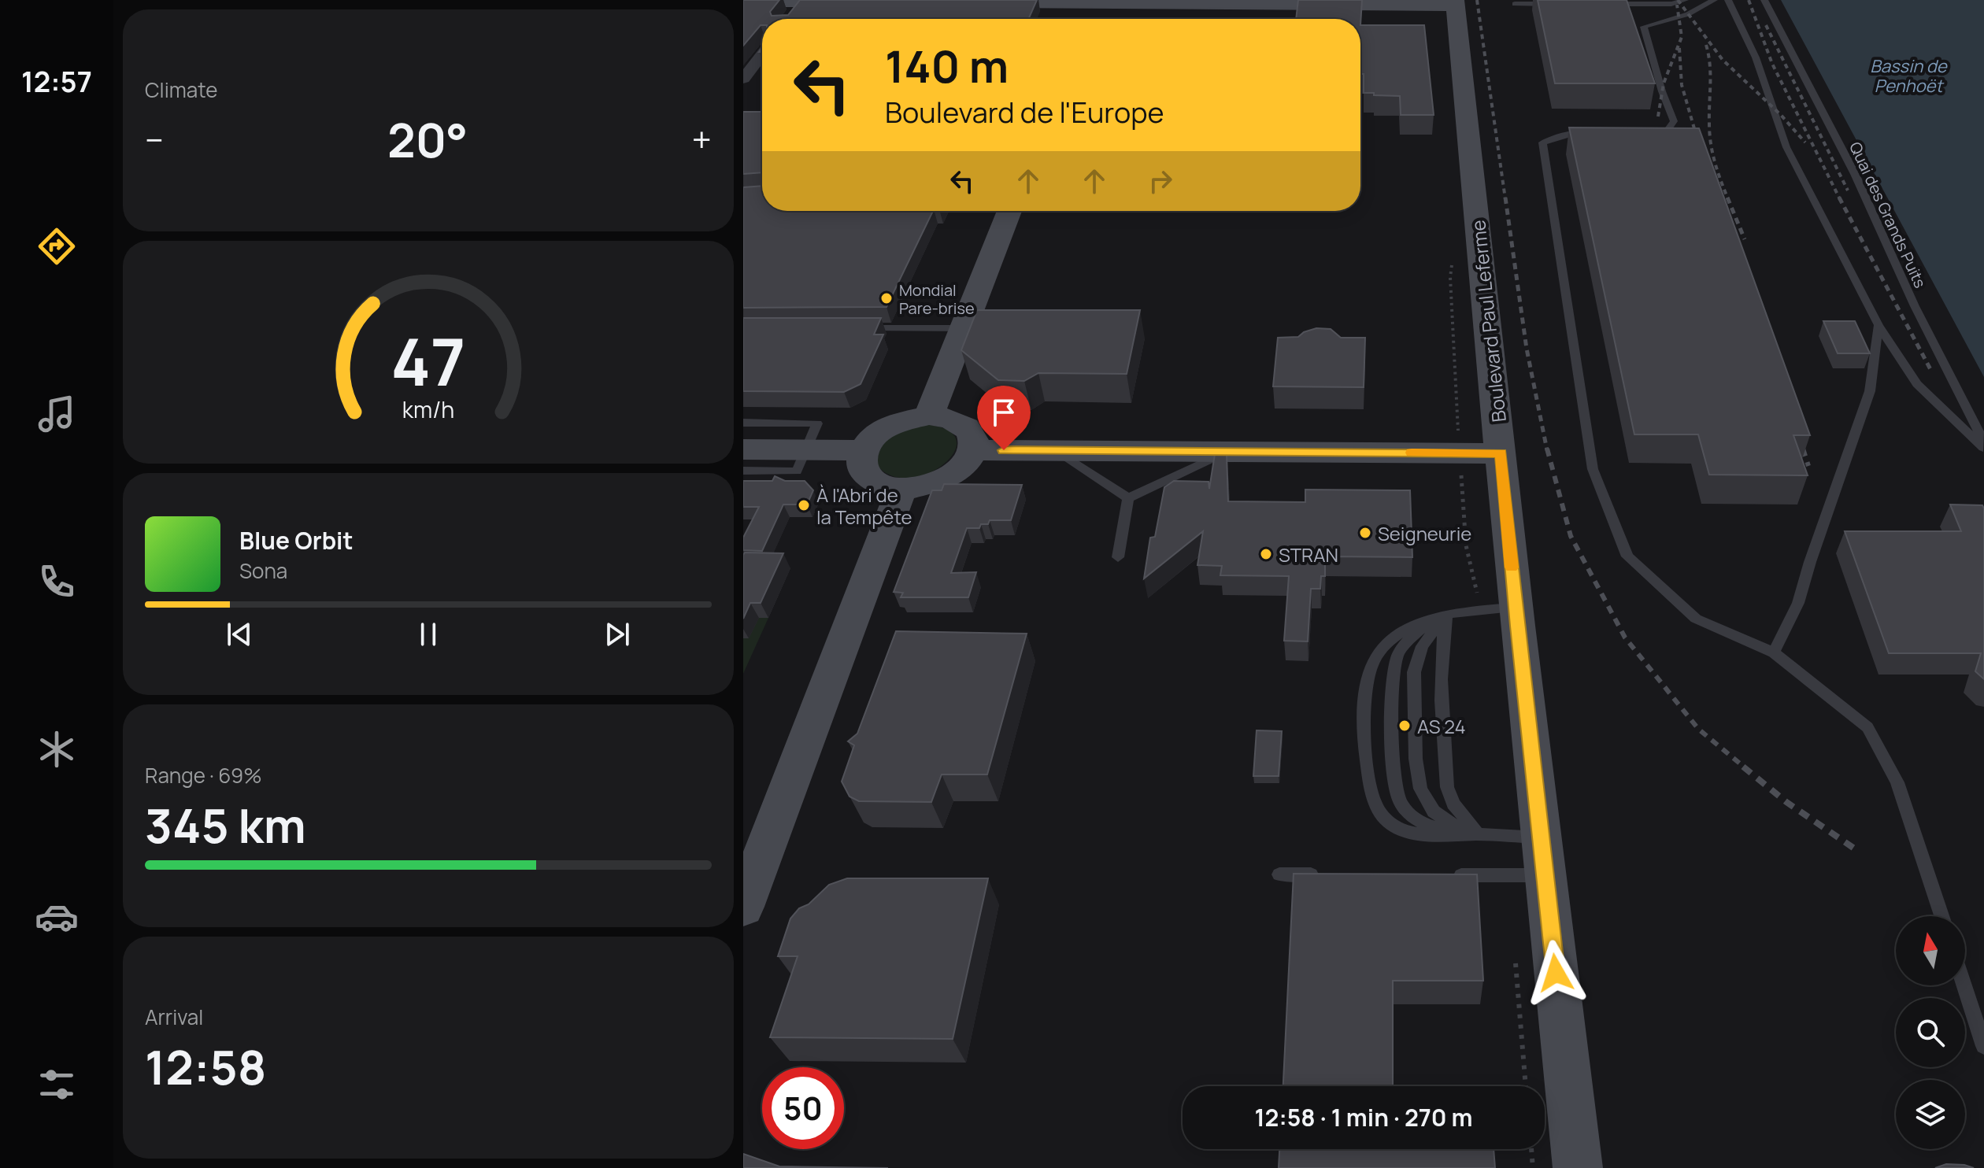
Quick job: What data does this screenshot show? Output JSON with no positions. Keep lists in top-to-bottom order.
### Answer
{
  "streets": {
    "main road": ["Boulevard Paul Leferme"],
    "lane": ["Quai des Grands Puits"]
  },
  "water": ["Bassin de Penhoët"],
  "places": [
    "Mondial Pare-brise",
    "À l'Abri de la Tempête",
    "Seigneurie",
    "STRAN",
    "AS 24"
  ],
  "north": "top",
  "page": {
    "tabs": "12:57",
    "tile": [
      "Climate",
      ["Range · 69%", "345 km"],
      ["Arrival", "12:58"]
    ],
    "turn": ["140 m", "Boulevard de l'Europe"],
    "heat": ["−", "20°", "+"],
    "song": ["Blue Orbit", "Sona"],
    "limit": "50",
    "trip": "12:58 · 1 min · 270 m",
    "gauge": ["47", "km/h"]
  }
}
